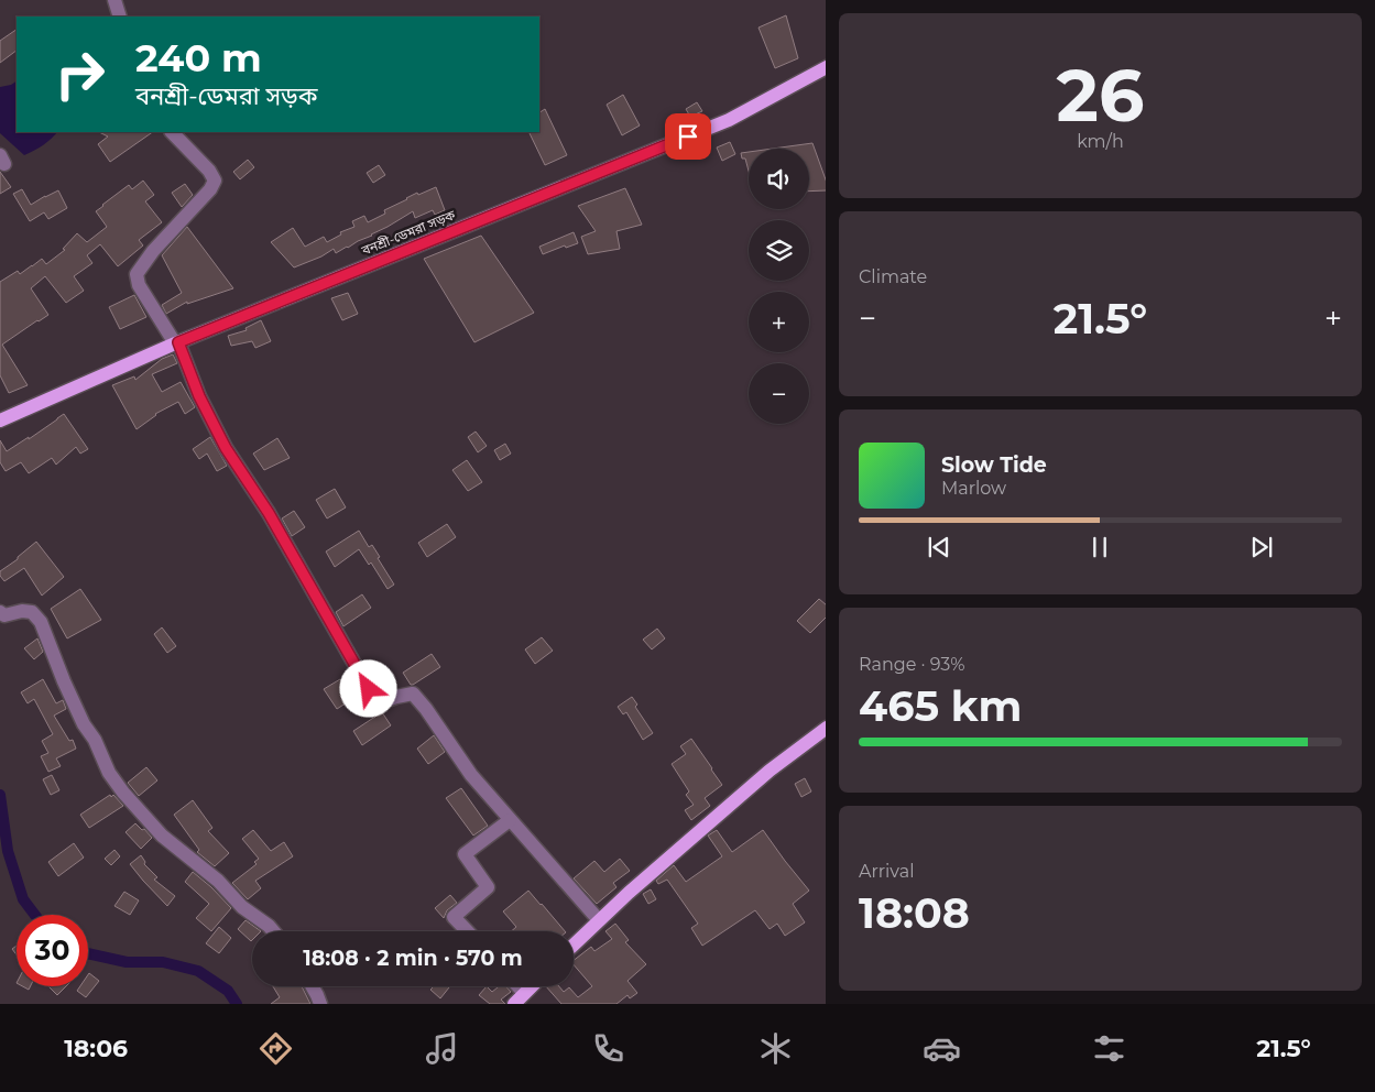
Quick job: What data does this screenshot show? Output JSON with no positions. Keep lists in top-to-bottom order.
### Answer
{
  "streets": {
    "main road": ["বনশ্রী-ডেমরা সড়ক"]
  },
  "page": {
    "tile": [
      ["26", "km/h"],
      "Climate",
      ["Range · 93%", "465 km"],
      ["Arrival", "18:08"]
    ],
    "turn": ["240 m", "বনশ্রী-ডেমরা সড়ক"],
    "map_buttons": ["+", "−"],
    "heat": ["−", "21.5°", "+"],
    "song": ["Slow Tide", "Marlow"],
    "limit": "30",
    "trip": "18:08 · 2 min · 570 m",
    "tabs": ["18:06", "21.5°"]
  }
}
